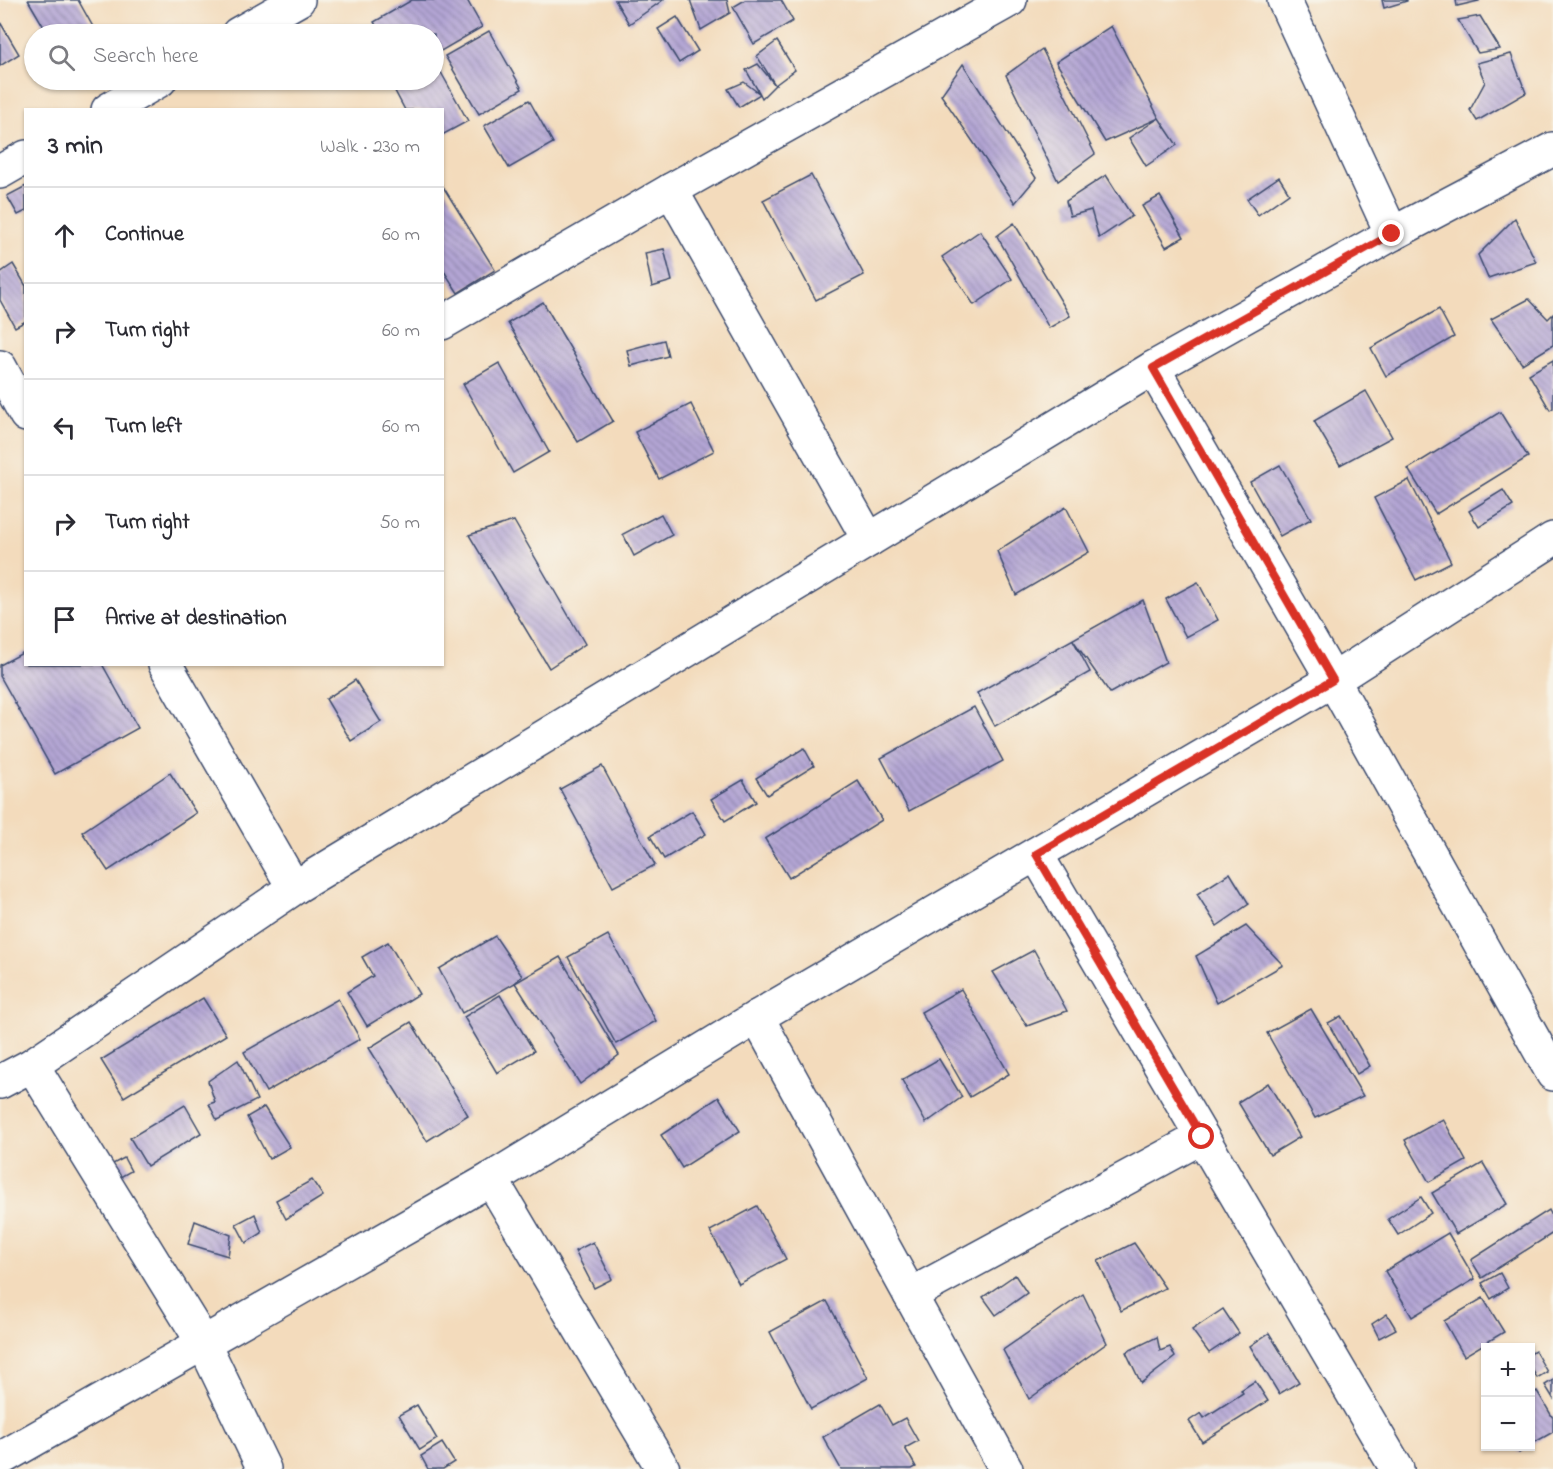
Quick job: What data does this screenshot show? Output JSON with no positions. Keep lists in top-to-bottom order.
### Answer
{
  "page": {
    "search": "Search here",
    "heading": ["3 min", "Walk · 230 m"],
    "list": [
      ["Continue", "60 m"],
      ["Turn right", "60 m"],
      ["Turn left", "60 m"],
      ["Turn right", "50 m"],
      "Arrive at destination"
    ],
    "map_buttons": ["+", "−"]
  }
}
